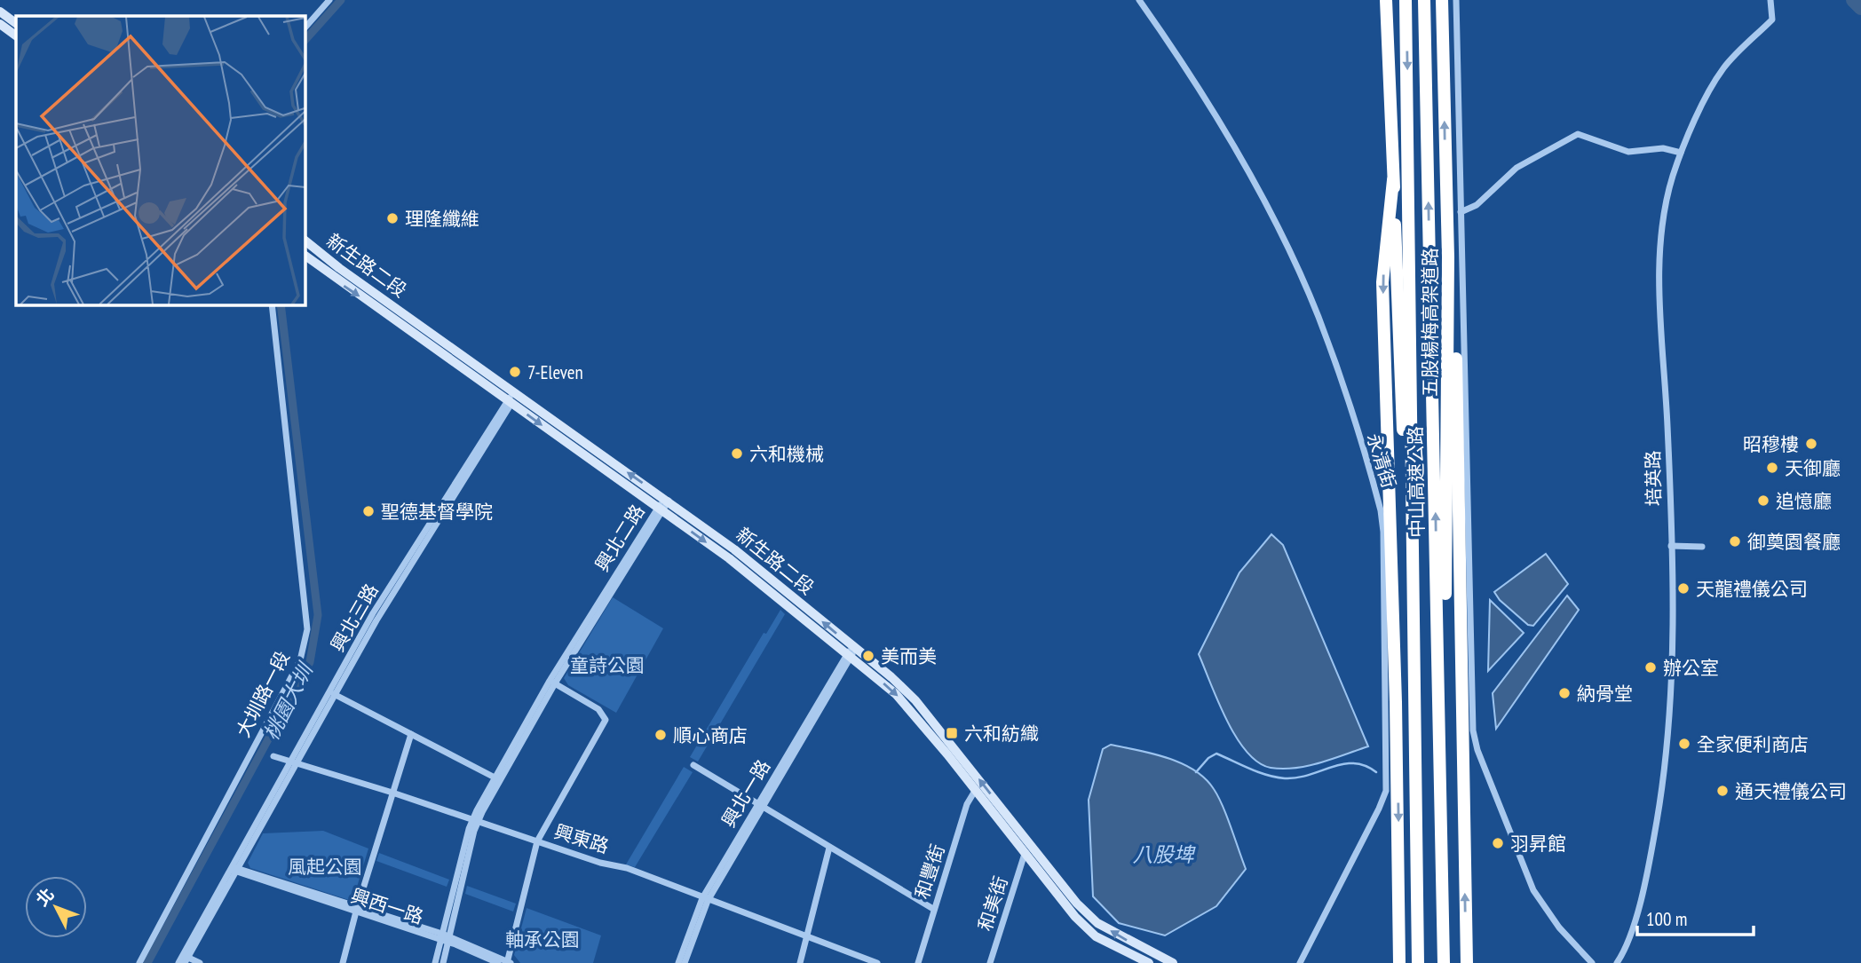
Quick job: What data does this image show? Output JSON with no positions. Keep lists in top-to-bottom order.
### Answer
{
  "streets": {
    "highway": ["五股楊梅高架道路", "中山高速公路"],
    "main road": ["新生路二段"],
    "street": [
      "永清街",
      "培英路",
      "興北二路",
      "興北三路",
      "大圳路一段",
      "興北一路",
      "興東路",
      "和豐街",
      "和美街",
      "興西一路"
    ]
  },
  "crossings": [
    ["新生路二段", "興北二路"],
    ["新生路二段", "興北三路"],
    ["新生路二段", "興北一路"],
    ["新生路二段", "和豐街"],
    ["新生路二段", "和美街"],
    ["五股楊梅高架道路", "中山高速公路"],
    ["興北二路", "興東路"],
    ["興北二路", "興西一路"],
    ["興北三路", "興東路"],
    ["興北三路", "興西一路"],
    ["興北一路", "興東路"]
  ],
  "water": ["桃園大圳", "八股埤"],
  "parks": ["童詩公園", "風起公園", "軸承公園"],
  "places": {
    "other": [
      "理隆纖維",
      "7-Eleven",
      "昭穆樓",
      "六和機械",
      "天御廳",
      "追憶廳",
      "聖德基督學院",
      "御奠園餐廳",
      "天龍禮儀公司",
      "美而美",
      "辦公室",
      "納骨堂",
      "順心商店",
      "全家便利商店",
      "通天禮儀公司",
      "羽昇館"
    ],
    "transit": ["六和紡織"]
  },
  "scale_bar": "100 m",
  "north": "top left"
}
